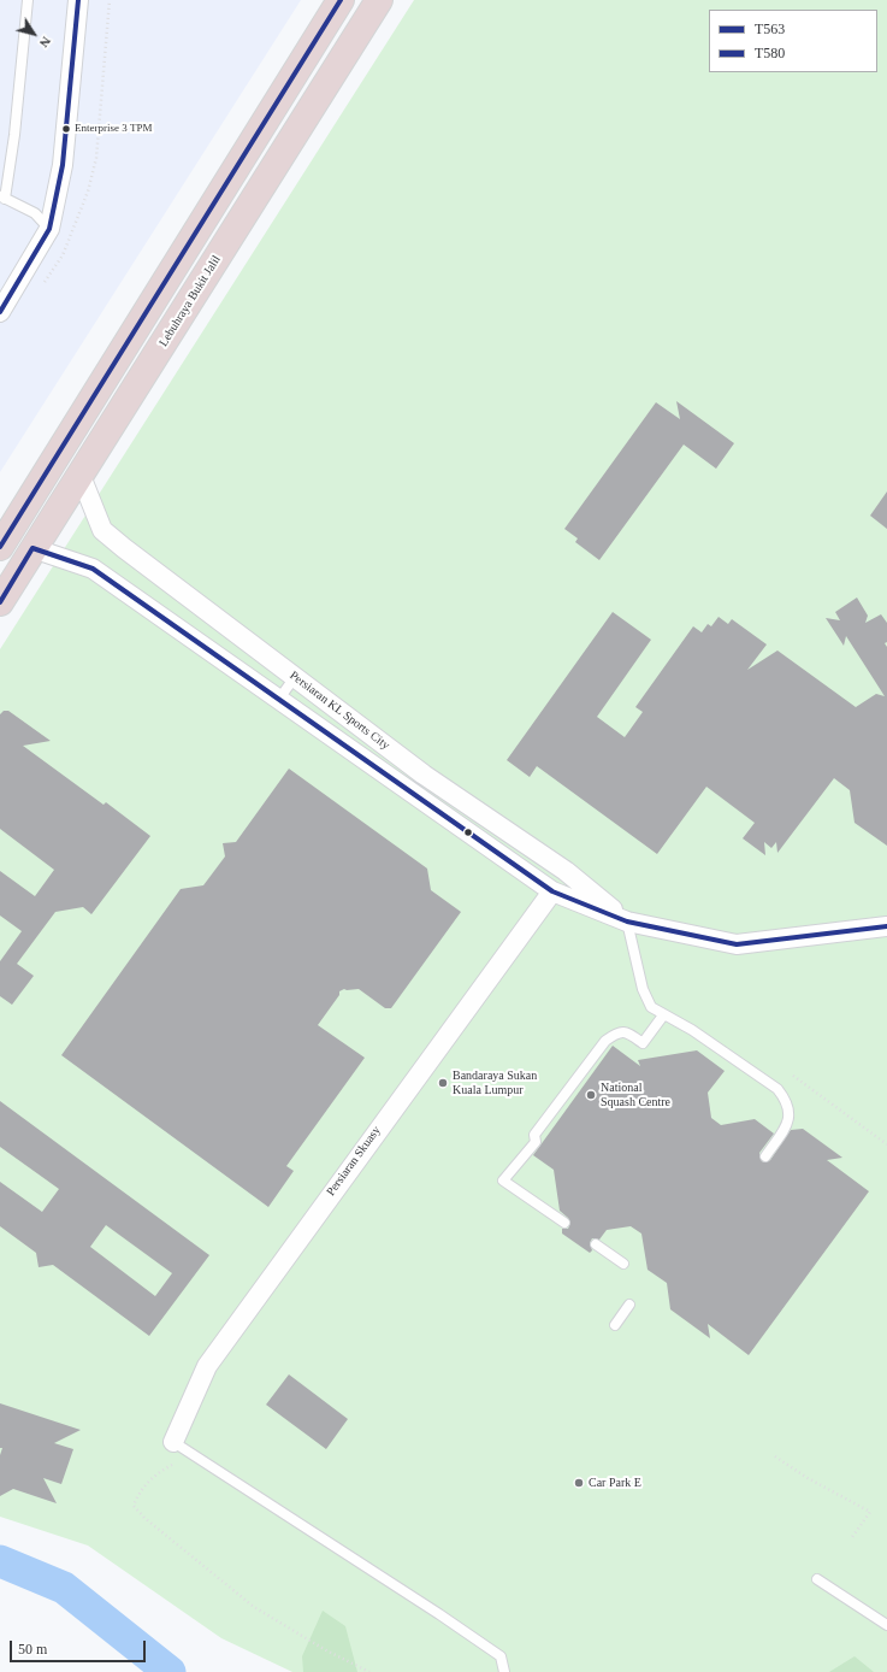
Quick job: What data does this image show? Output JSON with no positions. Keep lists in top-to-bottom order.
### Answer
{
  "streets": {
    "highway": ["Lebuhraya Bukit Jalil"],
    "street": ["Persiaran KL Sports City", "Persiaran Skuasy"]
  },
  "crossings": [
    ["Lebuhraya Bukit Jalil", "Persiaran KL Sports City"],
    ["Persiaran KL Sports City", "Persiaran Skuasy"]
  ],
  "places": [
    "Enterprise 3 TPM",
    "Bandaraya Sukan Kuala Lumpur",
    "National Squash Centre",
    "Car Park E"
  ],
  "lines": ["transit line T563", "transit line T580"],
  "legend": ["T563", "T580"],
  "scale_bar": "50 m",
  "north": "bottom right"
}
